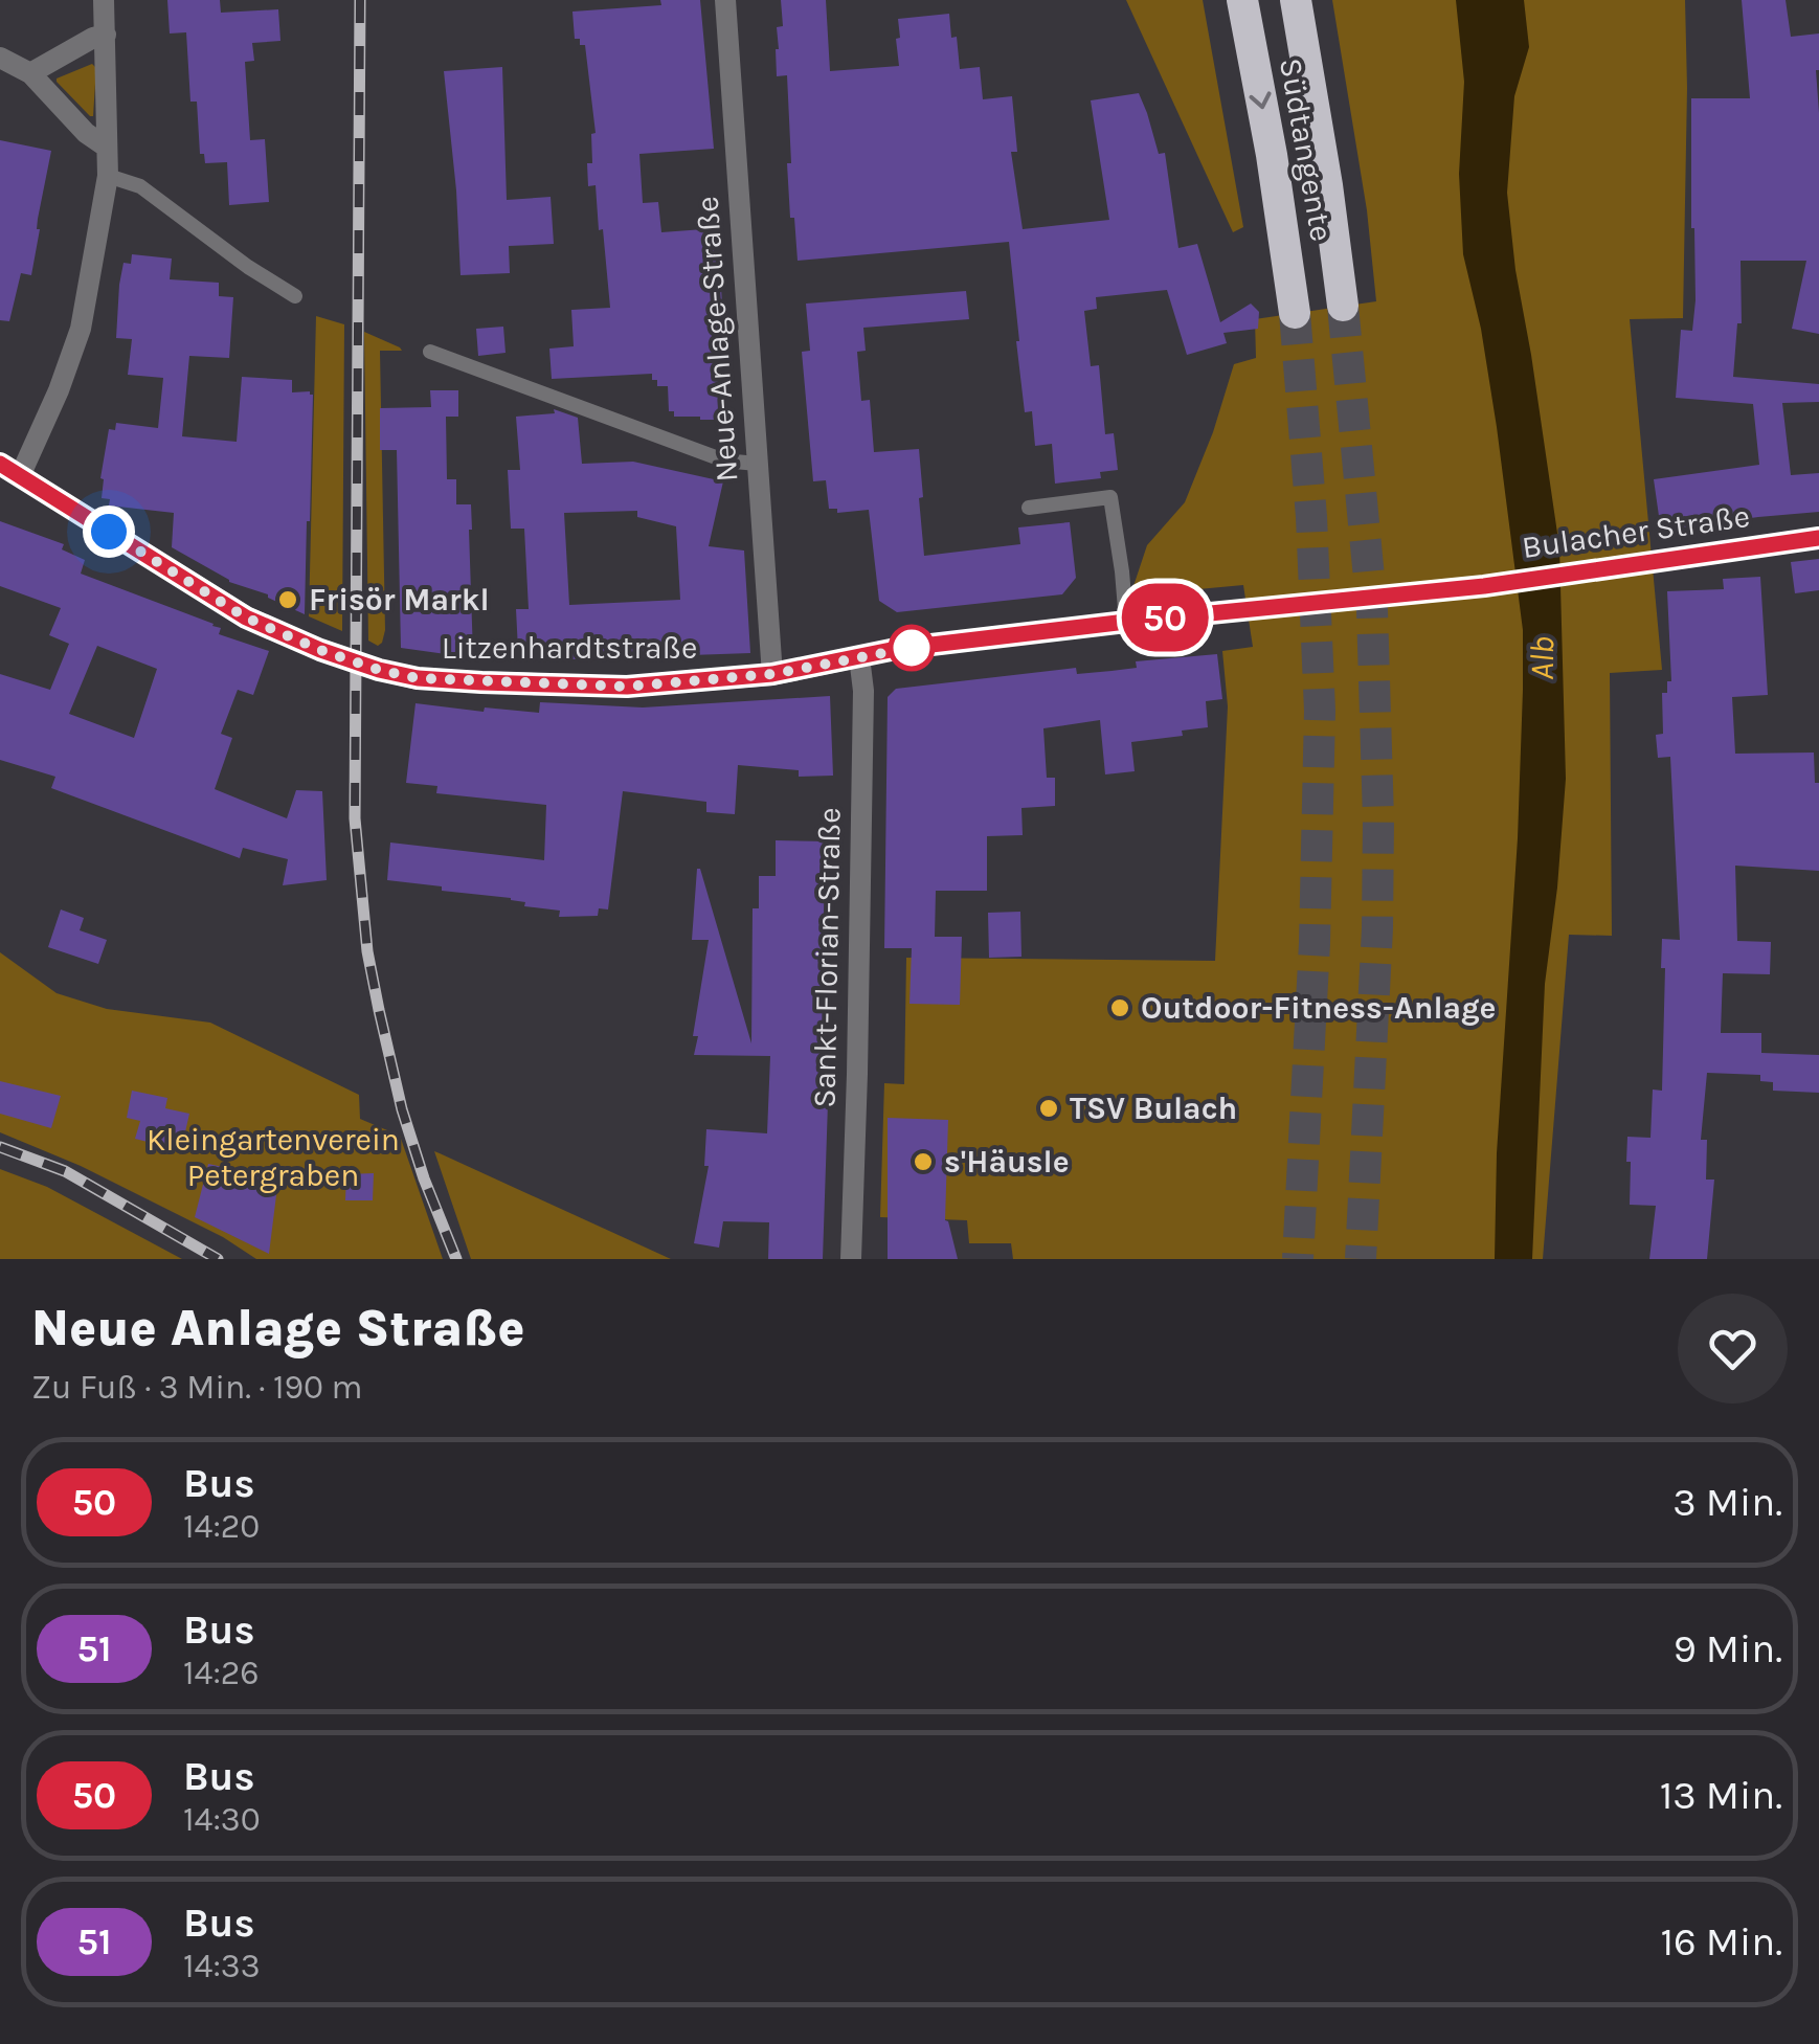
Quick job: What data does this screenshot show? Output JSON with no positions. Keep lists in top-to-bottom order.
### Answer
{
  "streets": {
    "highway": ["Südtangente"],
    "street": [
      "Neue-Anlage-Straße",
      "Bulacher Straße",
      "Litzenhardtstraße",
      "Sankt-Florian-Straße"
    ]
  },
  "crossings": [
    ["Neue-Anlage-Straße", "Litzenhardtstraße"],
    ["Litzenhardtstraße", "Sankt-Florian-Straße"]
  ],
  "water": ["Alb"],
  "parks": ["Kleingartenverein Petergraben"],
  "places": [
    "Frisör Markl",
    "Outdoor-Fitness-Anlage",
    "TSV Bulach",
    "s'Häusle"
  ],
  "lines": ["bus line 50"],
  "page": {
    "on_map": "50",
    "heading": ["Neue Anlage Straße", "Zu Fuß · 3 Min. · 190 m"],
    "list": [
      {
        "mark": "50",
        "name": "Bus",
        "note": "14:20",
        "value": "3 Min."
      },
      {
        "mark": "51",
        "name": "Bus",
        "note": "14:26",
        "value": "9 Min."
      },
      {
        "mark": "50",
        "name": "Bus",
        "note": "14:30",
        "value": "13 Min."
      },
      {
        "mark": "51",
        "name": "Bus",
        "note": "14:33",
        "value": "16 Min."
      }
    ]
  }
}
